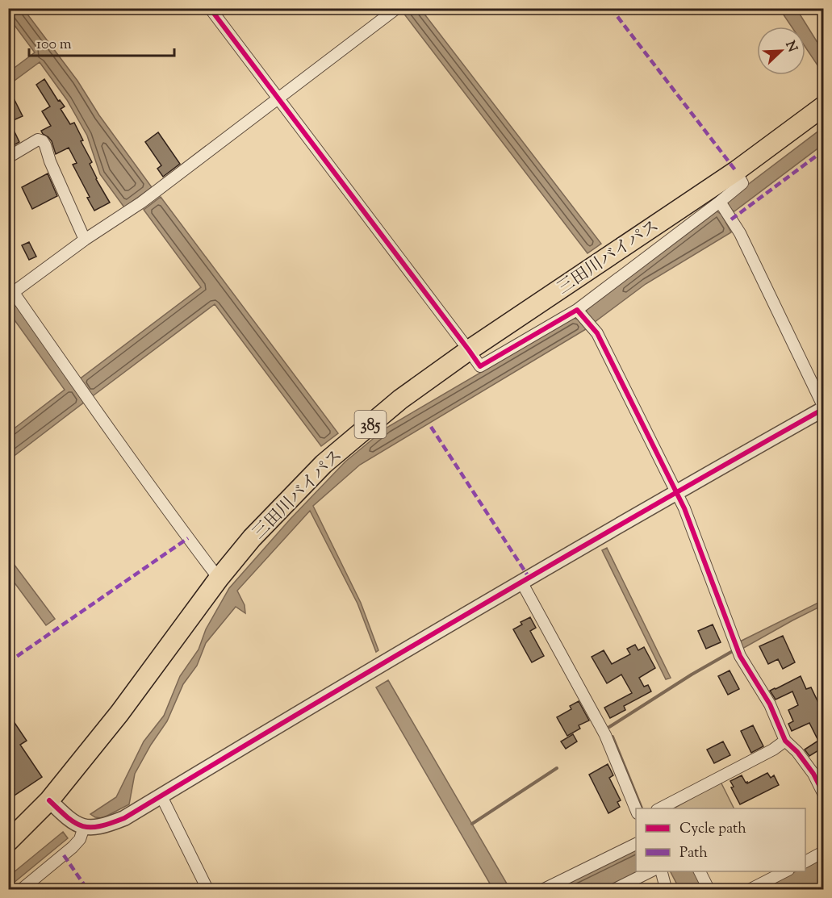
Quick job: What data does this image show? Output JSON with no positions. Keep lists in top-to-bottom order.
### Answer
{
  "streets": {
    "highway": ["三田川バイパス", "385"]
  },
  "legend": ["Cycle path", "Path"],
  "scale_bar": "100 m",
  "north": "top right"
}
